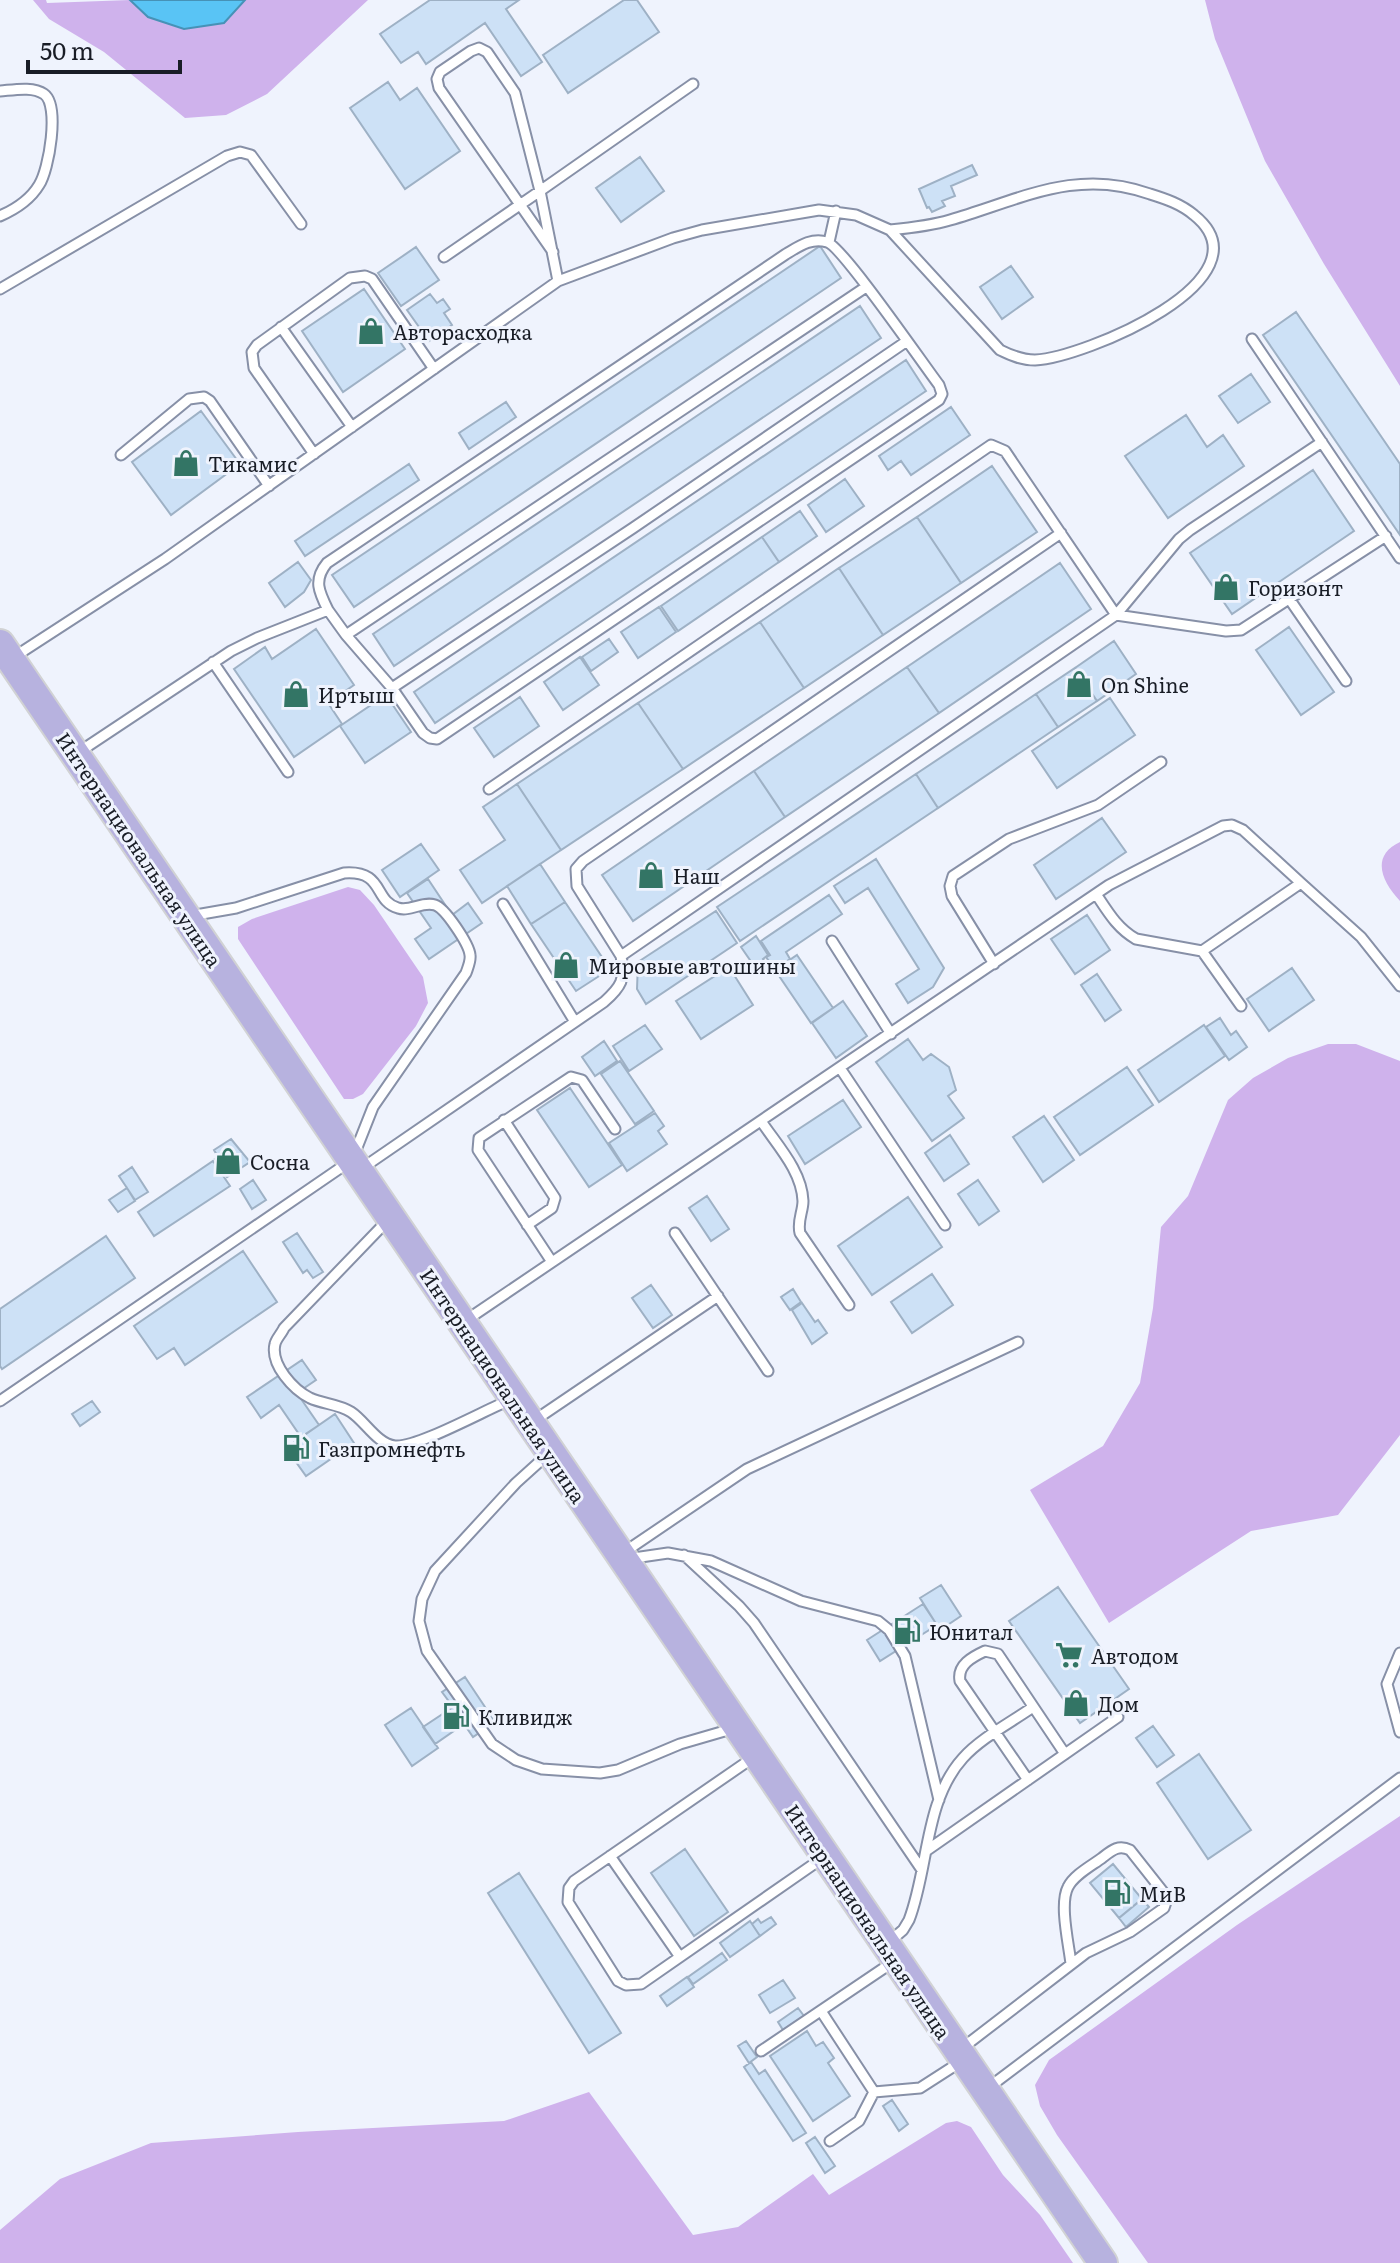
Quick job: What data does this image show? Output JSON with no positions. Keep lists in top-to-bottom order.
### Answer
{
  "streets": {
    "main road": ["Интернациональная улица"]
  },
  "places": {
    "shop": [
      "Авторасходка",
      "Тикамис",
      "Горизонт",
      "On Shine",
      "Иртыш",
      "Наш",
      "Мировые автошины",
      "Сосна",
      "Дом"
    ],
    "fuel station": [
      "Газпромнефть",
      "Юнитал",
      "Кливидж",
      "МиВ"
    ],
    "supermarket": ["Автодом"]
  },
  "scale_bar": "50 m"
}
